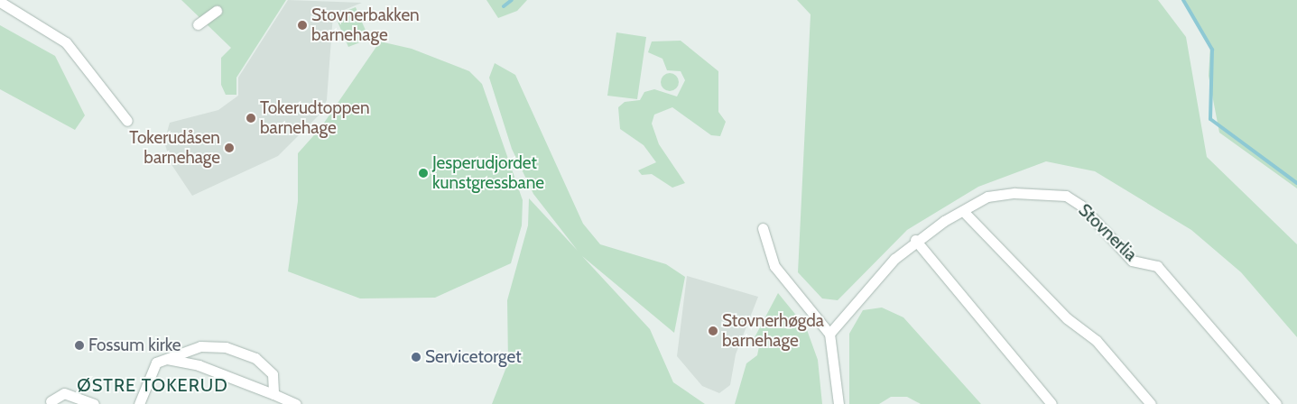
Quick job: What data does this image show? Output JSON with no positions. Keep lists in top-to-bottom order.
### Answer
{
  "streets": {
    "street": ["Stovnerlia"]
  },
  "districts": ["ØSTRE TOKERUD"],
  "places": [
    "Stovnerbakken barnehage",
    "Tokerudtoppen barnehage",
    "Tokerudåsen barnehage",
    "Jesperudjordet kunstgressbane",
    "Stovnerhøgda barnehage",
    "Fossum kirke",
    "Servicetorget"
  ]
}
